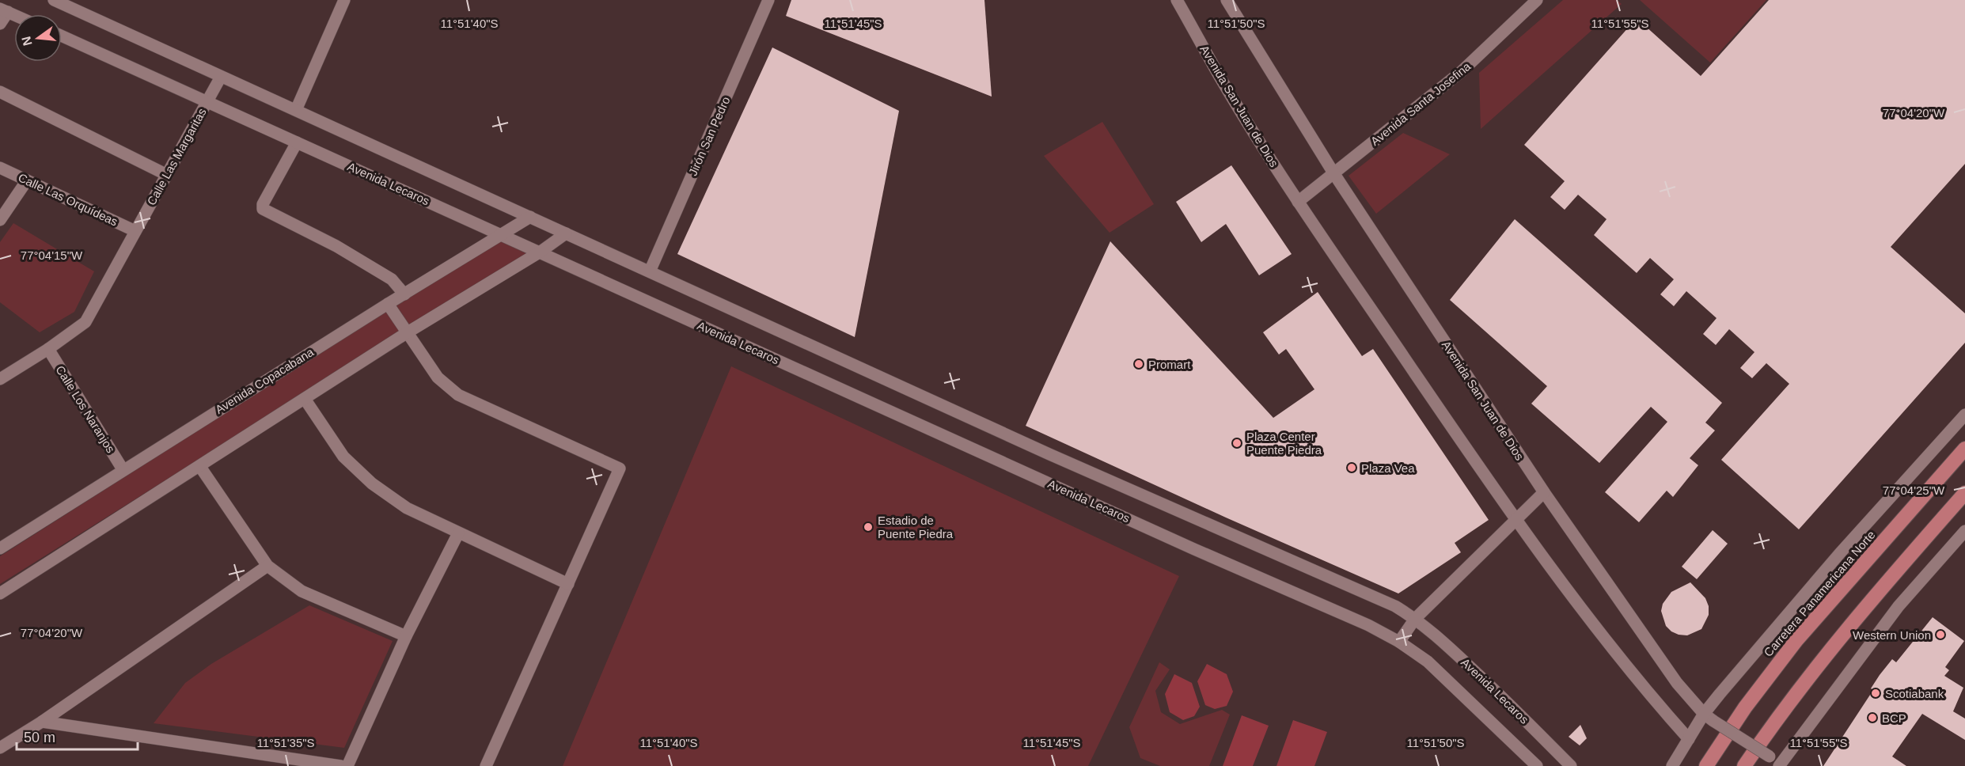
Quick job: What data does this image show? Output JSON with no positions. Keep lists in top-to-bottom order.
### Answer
{
  "streets": {
    "highway": ["Carretera Panamericana Norte"],
    "main road": [
      "Avenida Santa Josefina",
      "Avenida San Juan de Dios",
      "Jirón San Pedro",
      "Calle Las Margaritas",
      "Avenida Lecaros",
      "Calle Las Orquídeas",
      "Avenida Copacabana",
      "Calle Los Naranjos"
    ]
  },
  "crossings": [
    ["Avenida Santa Josefina", "Avenida San Juan de Dios"],
    ["Jirón San Pedro", "Avenida Lecaros"],
    ["Calle Las Margaritas", "Avenida Lecaros"],
    ["Calle Las Margaritas", "Calle Las Orquídeas"],
    ["Calle Las Margaritas", "Calle Los Naranjos"],
    ["Avenida Lecaros", "Avenida Copacabana"],
    ["Avenida Copacabana", "Calle Los Naranjos"]
  ],
  "places": [
    "Promart",
    "Plaza Center Puente Piedra",
    "Plaza Vea",
    "Estadio de Puente Piedra",
    "Western Union",
    "Scotiabank",
    "BCP"
  ],
  "scale_bar": "50 m",
  "north": "left",
  "coordinates": [
    "11°51'40\"S",
    "11°51'45\"S",
    "11°51'50\"S",
    "11°51'55\"S",
    "77°04'20\"W",
    "77°04'15\"W",
    "77°04'25\"W",
    "11°51'35\"S"
  ]
}
